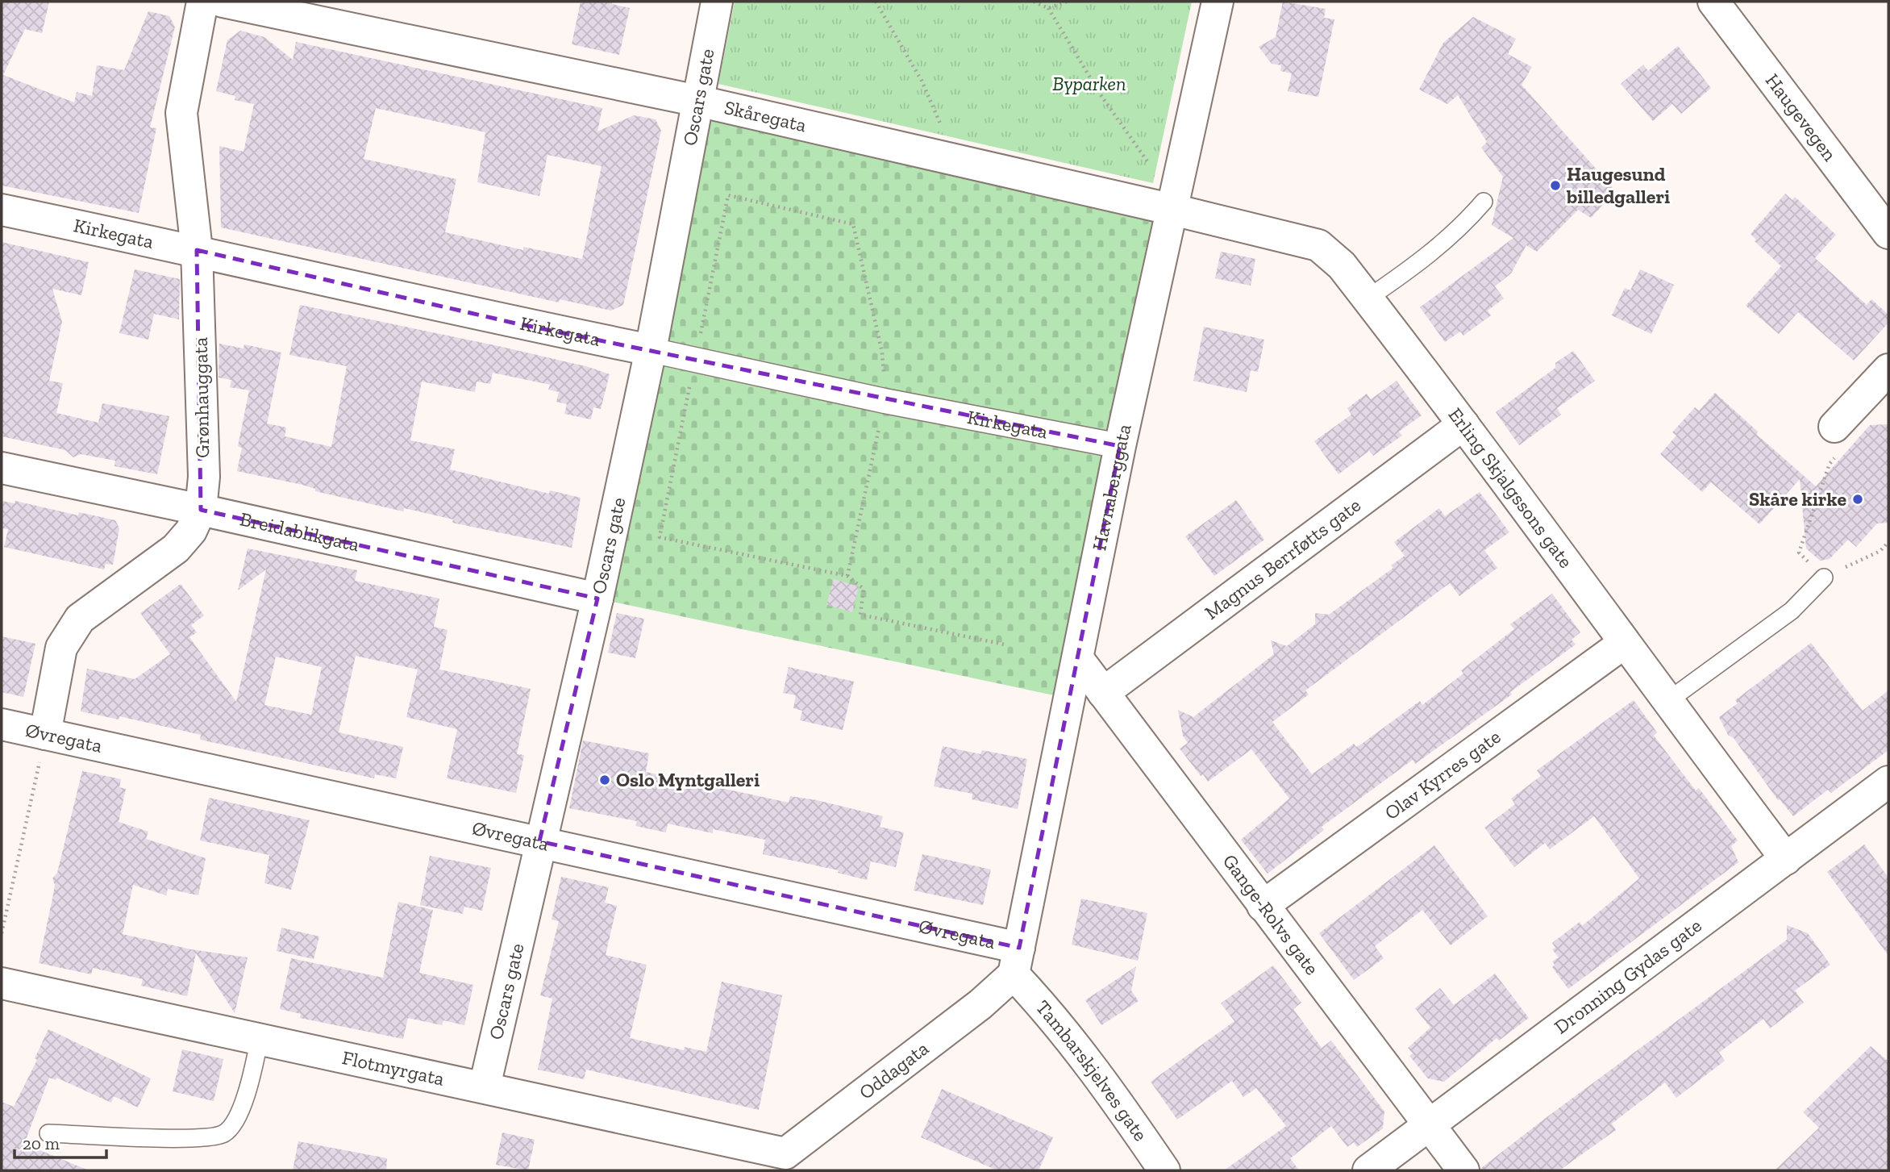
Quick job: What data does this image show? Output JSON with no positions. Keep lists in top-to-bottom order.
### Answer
{
  "streets": {
    "street": [
      "Oscars gate",
      "Skåregata",
      "Haugevegen",
      "Kirkegata",
      "Grønhauggata",
      "Havnaberggata",
      "Erling Skjalgssons gate",
      "Breidablikgata",
      "Magnus Berrføtts gate",
      "Øvregata",
      "Olav Kyrres gate",
      "Gange-Rolvs gate",
      "Dronning Gydas gate",
      "Flotmyrgata",
      "Oddagata",
      "Tambarskjelves gate"
    ]
  },
  "crossings": [
    ["Oscars gate", "Skåregata"],
    ["Oscars gate", "Kirkegata"],
    ["Oscars gate", "Breidablikgata"],
    ["Oscars gate", "Øvregata"],
    ["Oscars gate", "Flotmyrgata"],
    ["Skåregata", "Havnaberggata"],
    ["Skåregata", "Erling Skjalgssons gate"],
    ["Kirkegata", "Grønhauggata"],
    ["Kirkegata", "Havnaberggata"],
    ["Grønhauggata", "Breidablikgata"],
    ["Grønhauggata", "Øvregata"],
    ["Havnaberggata", "Erling Skjalgssons gate"],
    ["Havnaberggata", "Øvregata"],
    ["Havnaberggata", "Gange-Rolvs gate"],
    ["Havnaberggata", "Oddagata"],
    ["Havnaberggata", "Tambarskjelves gate"],
    ["Erling Skjalgssons gate", "Magnus Berrføtts gate"],
    ["Erling Skjalgssons gate", "Olav Kyrres gate"],
    ["Erling Skjalgssons gate", "Dronning Gydas gate"],
    ["Magnus Berrføtts gate", "Gange-Rolvs gate"],
    ["Øvregata", "Oddagata"],
    ["Øvregata", "Tambarskjelves gate"],
    ["Olav Kyrres gate", "Gange-Rolvs gate"],
    ["Gange-Rolvs gate", "Dronning Gydas gate"],
    ["Flotmyrgata", "Oddagata"],
    ["Oddagata", "Tambarskjelves gate"]
  ],
  "parks": ["Byparken"],
  "places": ["Haugesund billedgalleri", "Skåre kirke", "Oslo Myntgalleri"],
  "scale_bar": "20 m"
}
